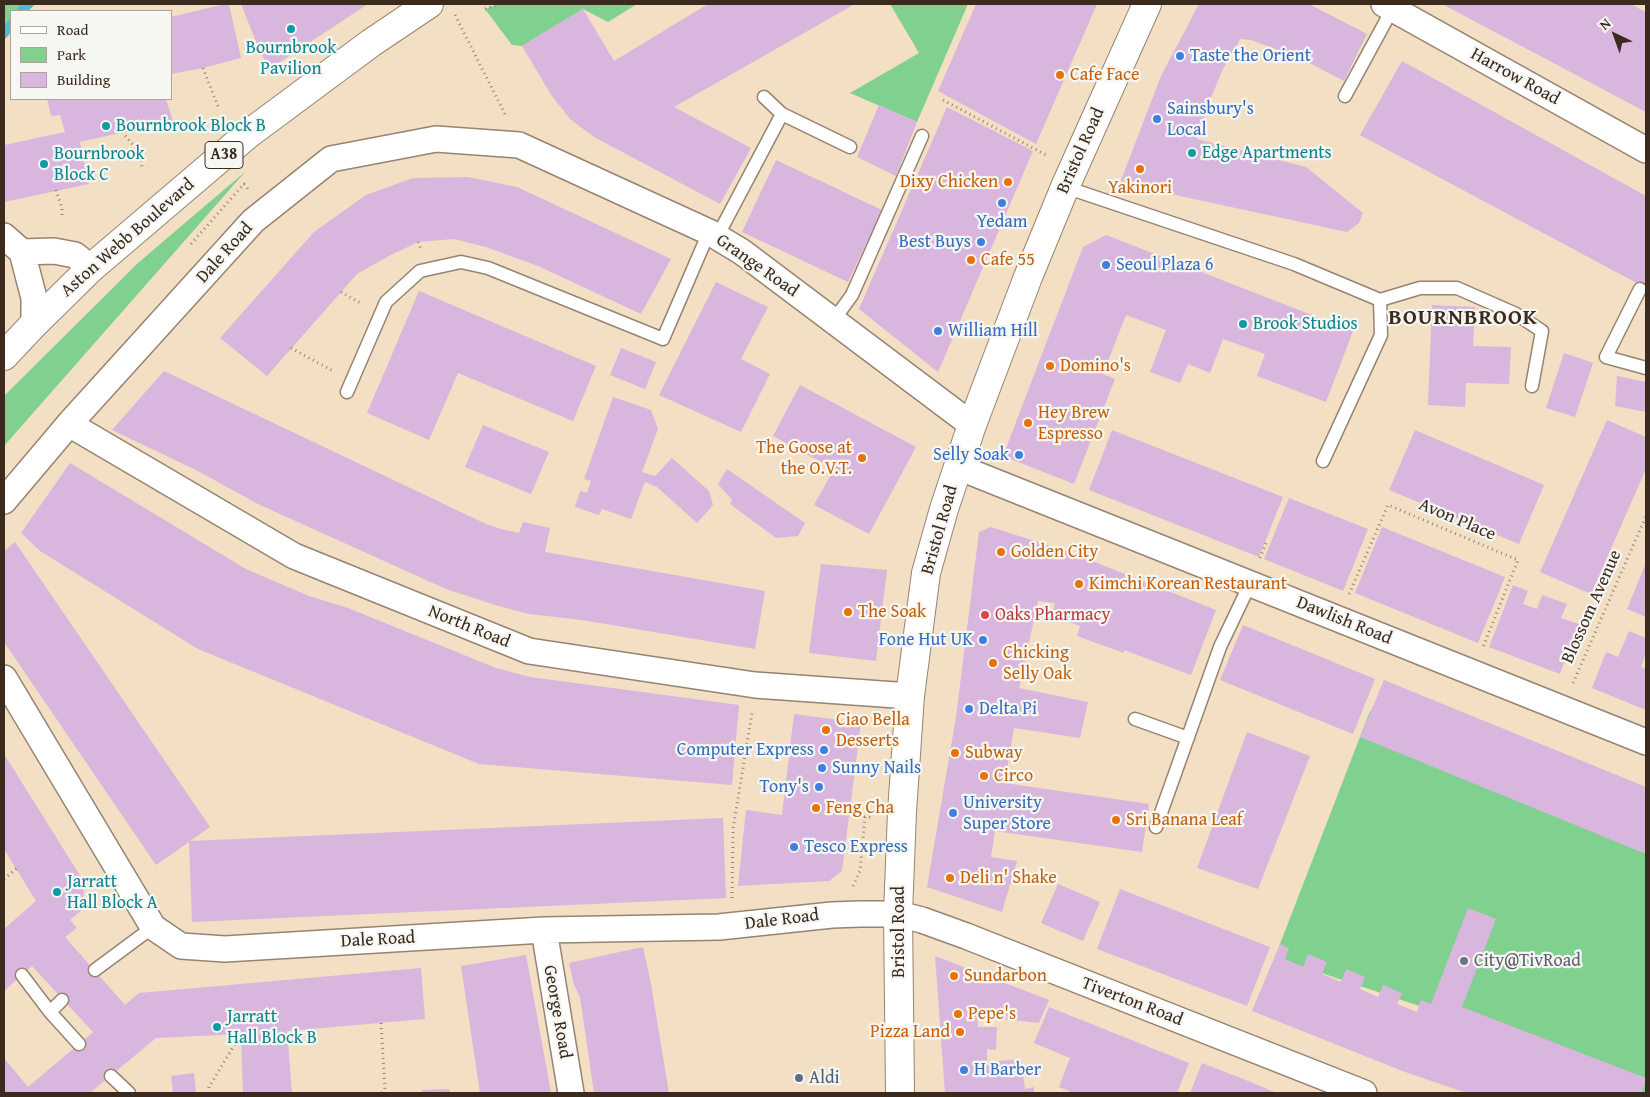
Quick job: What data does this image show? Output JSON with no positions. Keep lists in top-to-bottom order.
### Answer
{
  "streets": {
    "main road": ["Bristol Road", "A38", "Aston Webb Boulevard"],
    "street": [
      "Harrow Road",
      "Dale Road",
      "Grange Road",
      "Dawlish Road",
      "North Road",
      "Tiverton Road",
      "George Road"
    ],
    "path": ["Avon Place", "Blossom Avenue"]
  },
  "crossings": [
    ["Bristol Road", "Dale Road"],
    ["Bristol Road", "Grange Road"],
    ["Bristol Road", "Dawlish Road"],
    ["Bristol Road", "North Road"],
    ["Bristol Road", "Tiverton Road"],
    ["Dale Road", "Grange Road"],
    ["Dale Road", "North Road"],
    ["Dale Road", "Tiverton Road"],
    ["Dale Road", "George Road"],
    ["Avon Place", "Dawlish Road"],
    ["Blossom Avenue", "Dawlish Road"]
  ],
  "districts": ["BOURNBROOK"],
  "places": [
    "Bournbrook Pavilion",
    "Taste the Orient",
    "Cafe Face",
    "Sainsbury's Local",
    "Bournbrook Block B",
    "Edge Apartments",
    "Bournbrook Block C",
    "Yakinori",
    "Dixy Chicken",
    "Yedam",
    "Best Buys",
    "Cafe 55",
    "Seoul Plaza 6",
    "Brook Studios",
    "William Hill",
    "Domino's",
    "Hey Brew Espresso",
    "Selly Soak",
    "The Goose at the O.V.T.",
    "Golden City",
    "Kimchi Korean Restaurant",
    "The Soak",
    "Oaks Pharmacy",
    "Fone Hut UK",
    "Chicking Selly Oak",
    "Delta Pi",
    "Ciao Bella Desserts",
    "Computer Express",
    "Subway",
    "Sunny Nails",
    "Circo",
    "Tony's",
    "Feng Cha",
    "University Super Store",
    "Sri Banana Leaf",
    "Tesco Express",
    "Deli n' Shake",
    "Jarratt Hall Block A",
    "City@TivRoad",
    "Sundarbon",
    "Pepe's",
    "Jarratt Hall Block B",
    "Pizza Land",
    "H Barber",
    "Aldi"
  ],
  "legend": ["Road", "Park", "Building"],
  "north": "top left"
}
